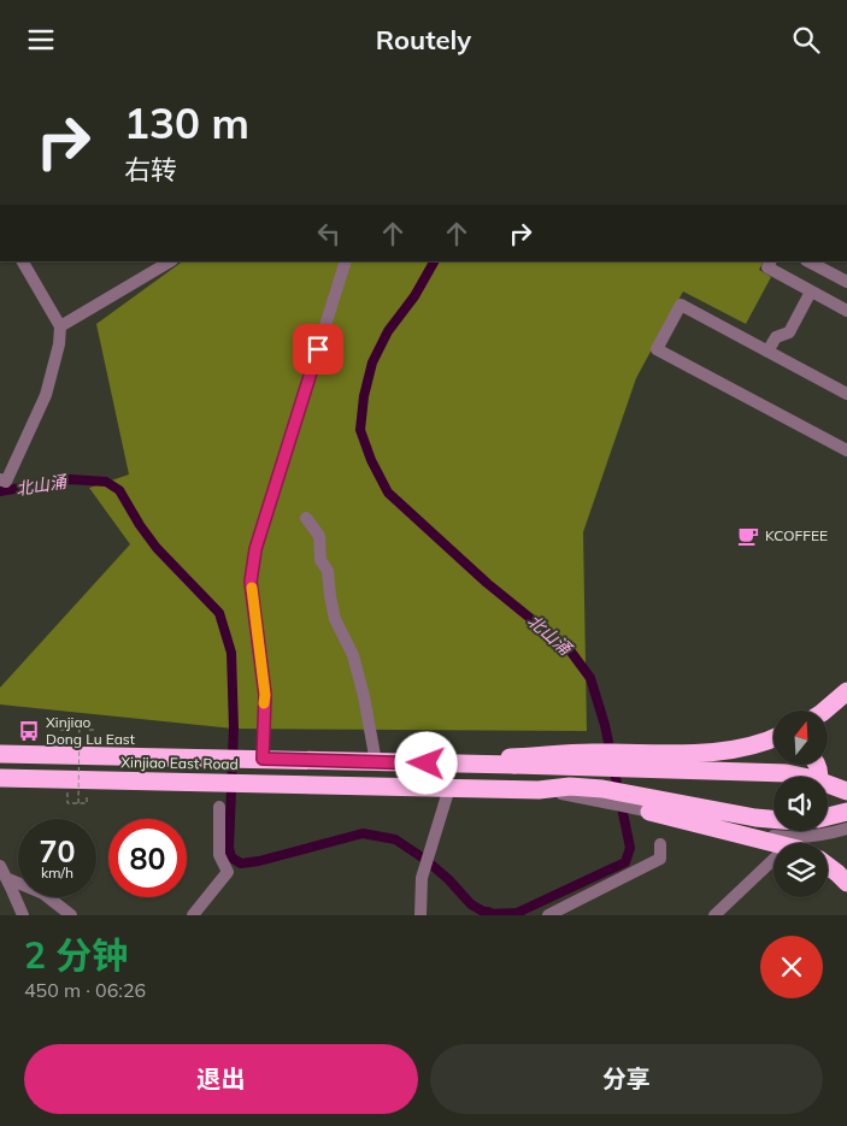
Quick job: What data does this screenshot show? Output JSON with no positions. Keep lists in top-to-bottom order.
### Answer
{
  "streets": {
    "highway": ["Xinjiao East Road"]
  },
  "water": ["北山涌"],
  "places": {
    "cafe": ["KCOFFEE"],
    "bus stop": ["Xinjiao Dong Lu East"]
  },
  "north": "top",
  "page": {
    "header": "Routely",
    "turn": ["130 m", "右转"],
    "speed": "70 km/h",
    "limit": "80",
    "heading": ["2 分钟", "450 m · 06:26"],
    "buttons": ["退出", "分享"]
  }
}
